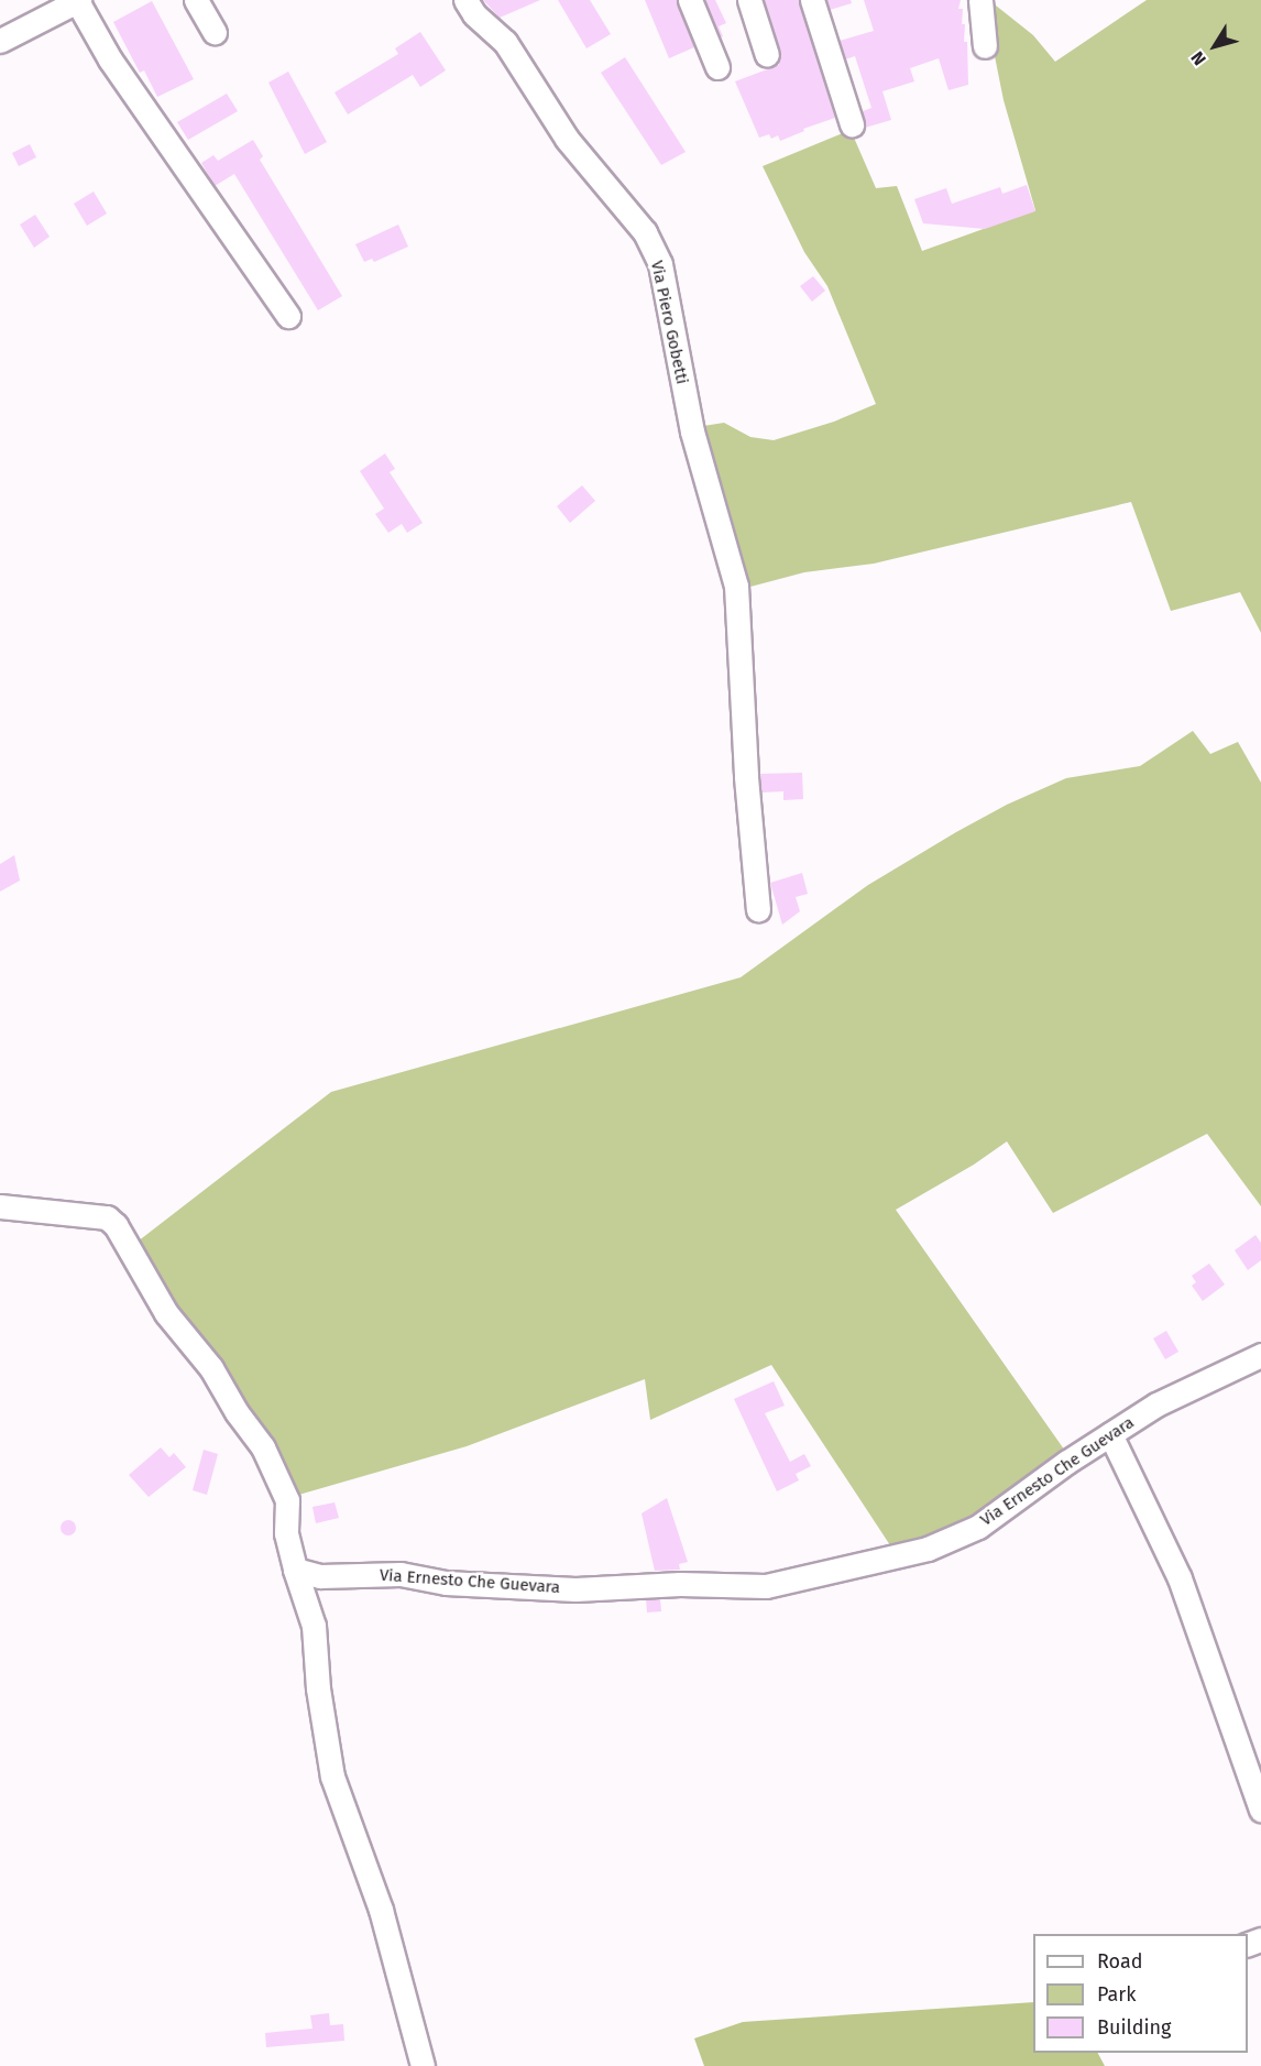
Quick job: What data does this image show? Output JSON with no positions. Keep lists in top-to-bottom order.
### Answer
{
  "streets": {
    "street": ["Via Piero Gobetti", "Via Ernesto Che Guevara"]
  },
  "legend": ["Road", "Park", "Building"],
  "north": "bottom left"
}
